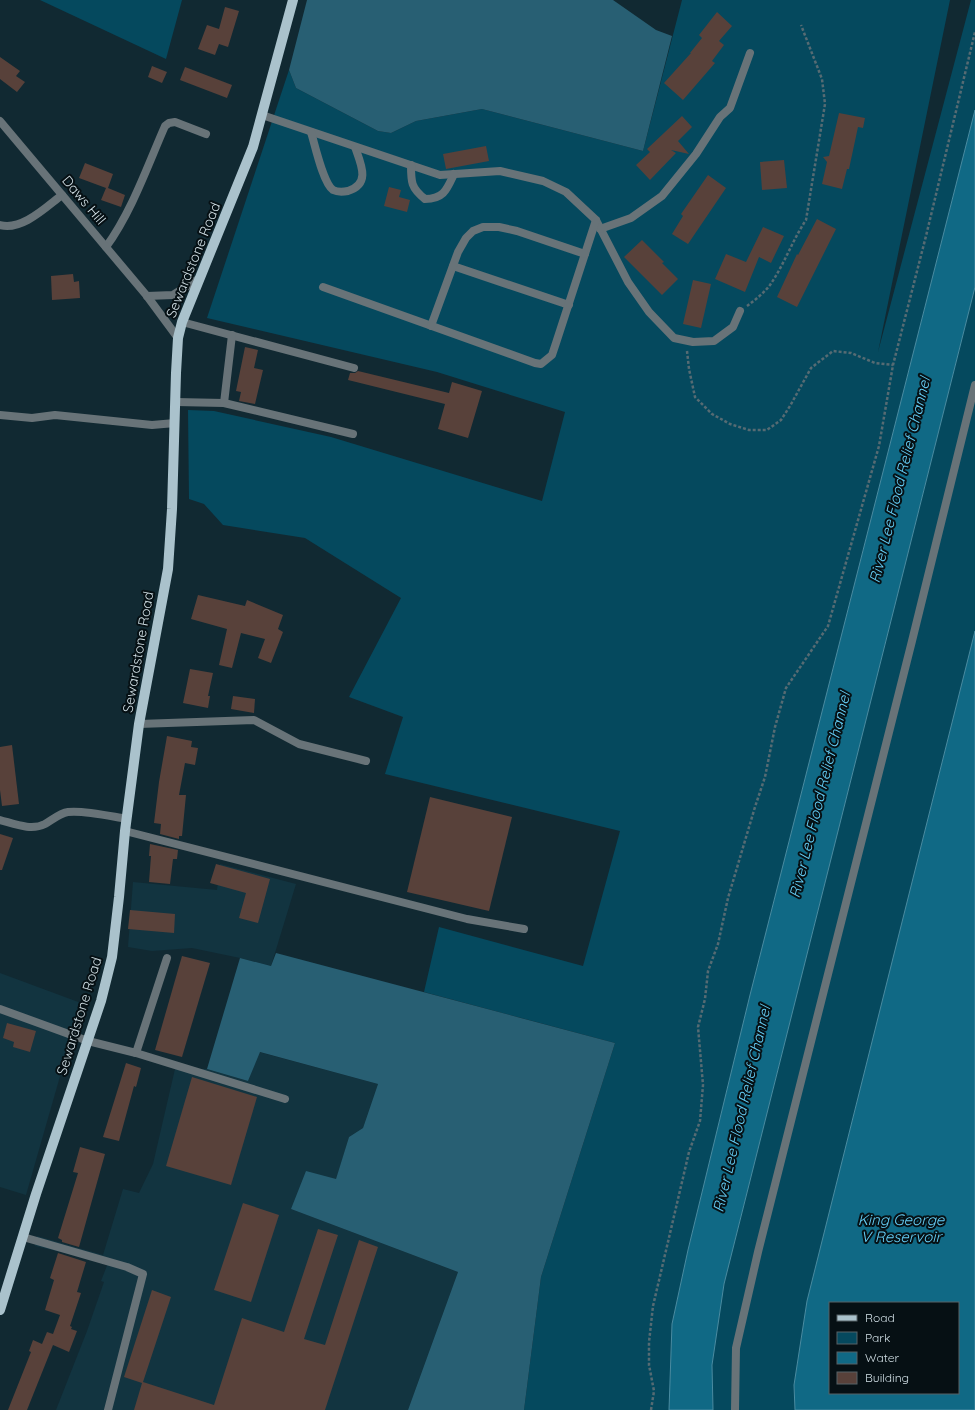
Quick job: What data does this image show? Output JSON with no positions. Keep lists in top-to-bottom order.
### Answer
{
  "streets": {
    "main road": ["Sewardstone Road"],
    "street": ["Daws Hill"]
  },
  "crossings": [
    ["Daws Hill", "Sewardstone Road"]
  ],
  "water": ["River Lee Flood Relief Channel", "King George V Reservoir"],
  "legend": [
    "Road",
    "Park",
    "Water",
    "Building"
  ]
}
